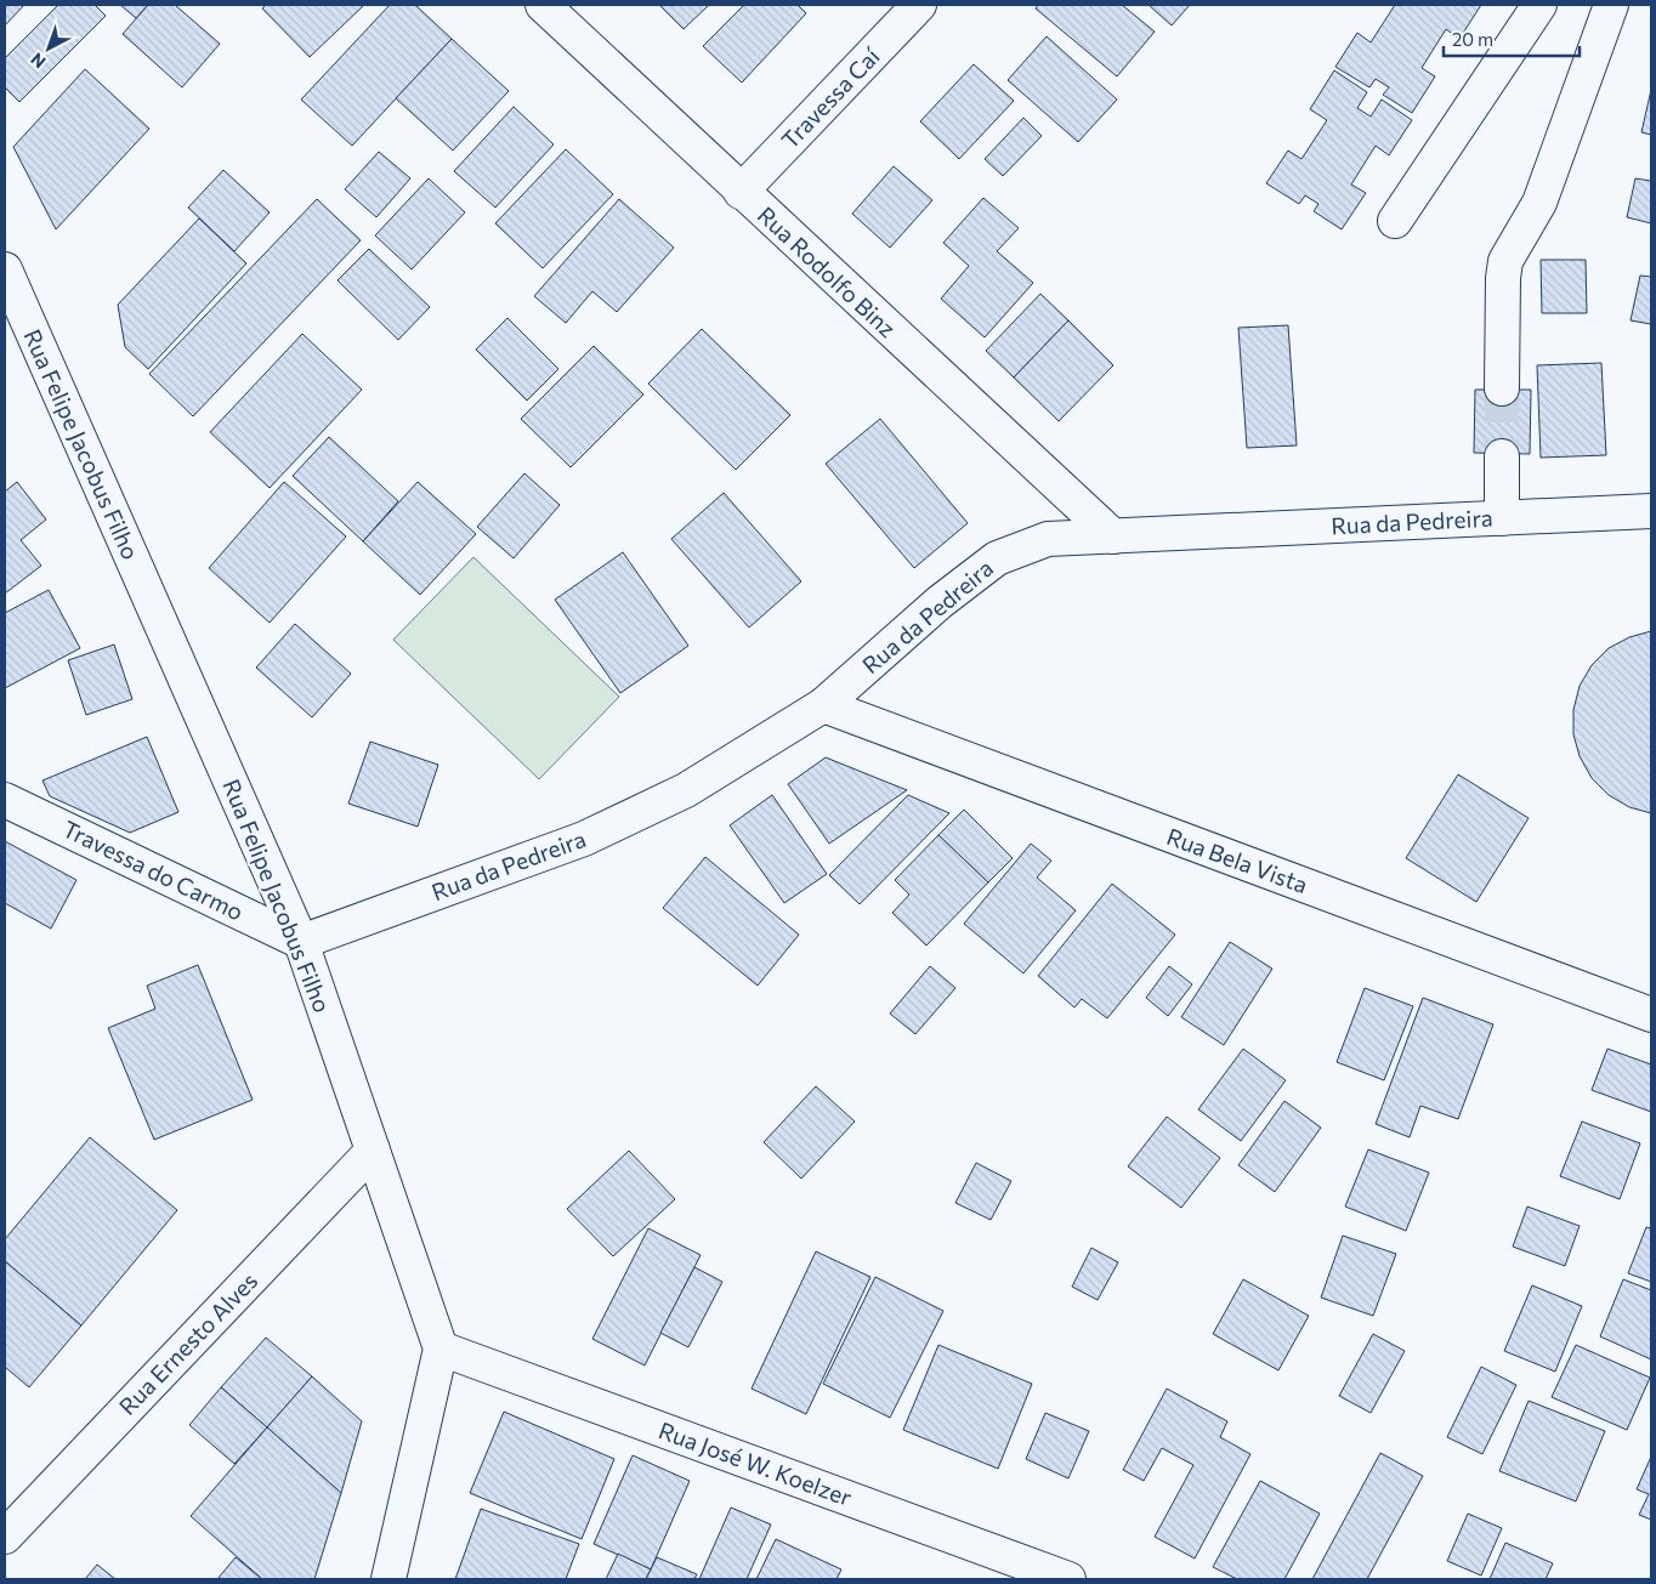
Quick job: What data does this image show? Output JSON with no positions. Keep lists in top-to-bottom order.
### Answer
{
  "streets": {
    "street": [
      "Travessa Caí",
      "Rua Rodolfo Binz",
      "Rua Felipe Jacobus Filho",
      "Rua da Pedreira",
      "Rua Bela Vista",
      "Travessa do Carmo",
      "Rua Ernesto Alves",
      "Rua José W. Koelzer"
    ]
  },
  "crossings": [
    ["Travessa Caí", "Rua Rodolfo Binz"],
    ["Rua Rodolfo Binz", "Rua da Pedreira"],
    ["Rua Felipe Jacobus Filho", "Rua da Pedreira"],
    ["Rua Felipe Jacobus Filho", "Travessa do Carmo"],
    ["Rua Felipe Jacobus Filho", "Rua Ernesto Alves"],
    ["Rua Felipe Jacobus Filho", "Rua José W. Koelzer"],
    ["Rua da Pedreira", "Rua Bela Vista"],
    ["Rua da Pedreira", "Travessa do Carmo"]
  ],
  "scale_bar": "20 m",
  "north": "bottom left"
}
